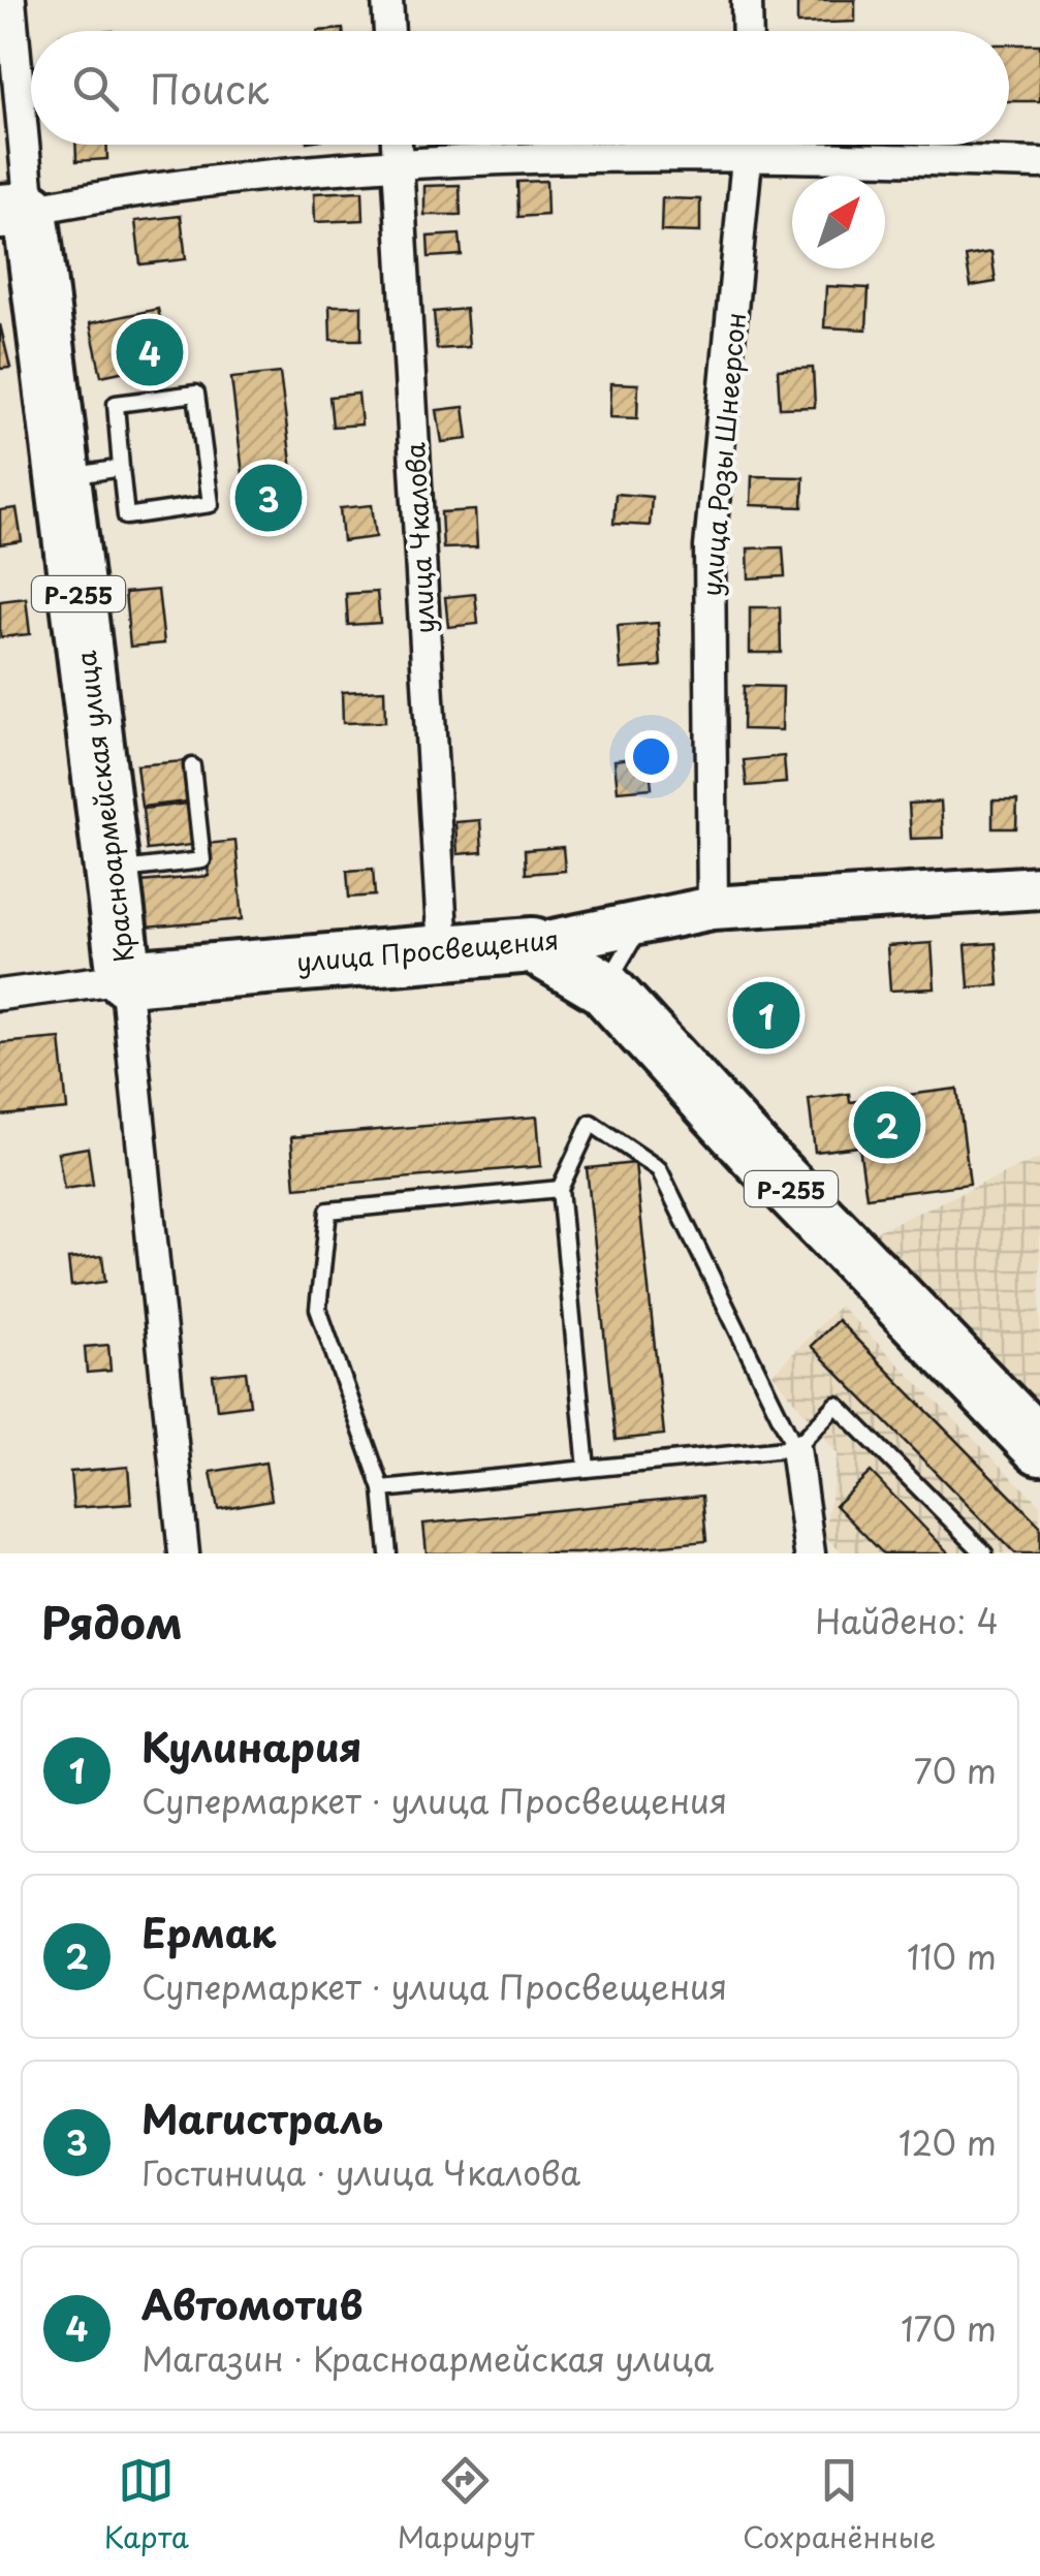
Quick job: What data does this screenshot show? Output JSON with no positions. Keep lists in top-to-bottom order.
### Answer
{
  "streets": {
    "highway": ["Р-255", "Красноармейская улица", "улица Просвещения"],
    "street": ["улица Розы Шнеерсон", "улица Чкалова"]
  },
  "crossings": [
    ["улица Розы Шнеерсон", "улица Просвещения"],
    ["улица Чкалова", "улица Просвещения"],
    ["Р-255", "улица Просвещения"],
    ["Красноармейская улица", "улица Просвещения"]
  ],
  "north": "top right",
  "page": {
    "search": "Поиск",
    "pins": [
      "4",
      "3",
      "1",
      "2"
    ],
    "heading": ["Рядом", "Найдено: 4"],
    "list": [
      {
        "mark": "1",
        "name": "Кулинария",
        "note": "Супермаркет · улица Просвещения",
        "value": "70 m"
      },
      {
        "mark": "2",
        "name": "Ермак",
        "note": "Супермаркет · улица Просвещения",
        "value": "110 m"
      },
      {
        "mark": "3",
        "name": "Магистраль",
        "note": "Гостиница · улица Чкалова",
        "value": "120 m"
      },
      {
        "mark": "4",
        "name": "Автомотив",
        "note": "Магазин · Красноармейская улица",
        "value": "170 m"
      }
    ],
    "nav": ["Карта", "Маршрут", "Сохранённые"]
  }
}
